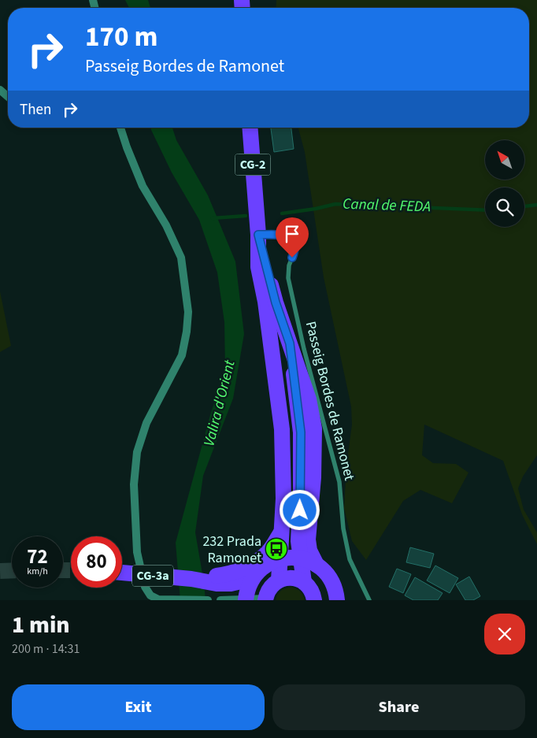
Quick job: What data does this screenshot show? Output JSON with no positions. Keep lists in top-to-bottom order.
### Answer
{
  "streets": {
    "highway": ["CG-2", "CG-3a"],
    "lane": ["Passeig Bordes de Ramonet"]
  },
  "crossings": [
    ["CG-2", "Passeig Bordes de Ramonet"]
  ],
  "water": ["Canal de FEDA", "Valira d'Orient"],
  "places": {
    "bus stop": ["232 Prada Ramonet"]
  },
  "north": "top left",
  "page": {
    "turn": ["170 m", "Passeig Bordes de Ramonet"],
    "then": "Then",
    "speed": "72 km/h",
    "limit": "80",
    "heading": ["1 min", "200 m · 14:31"],
    "buttons": ["Exit", "Share"]
  }
}
